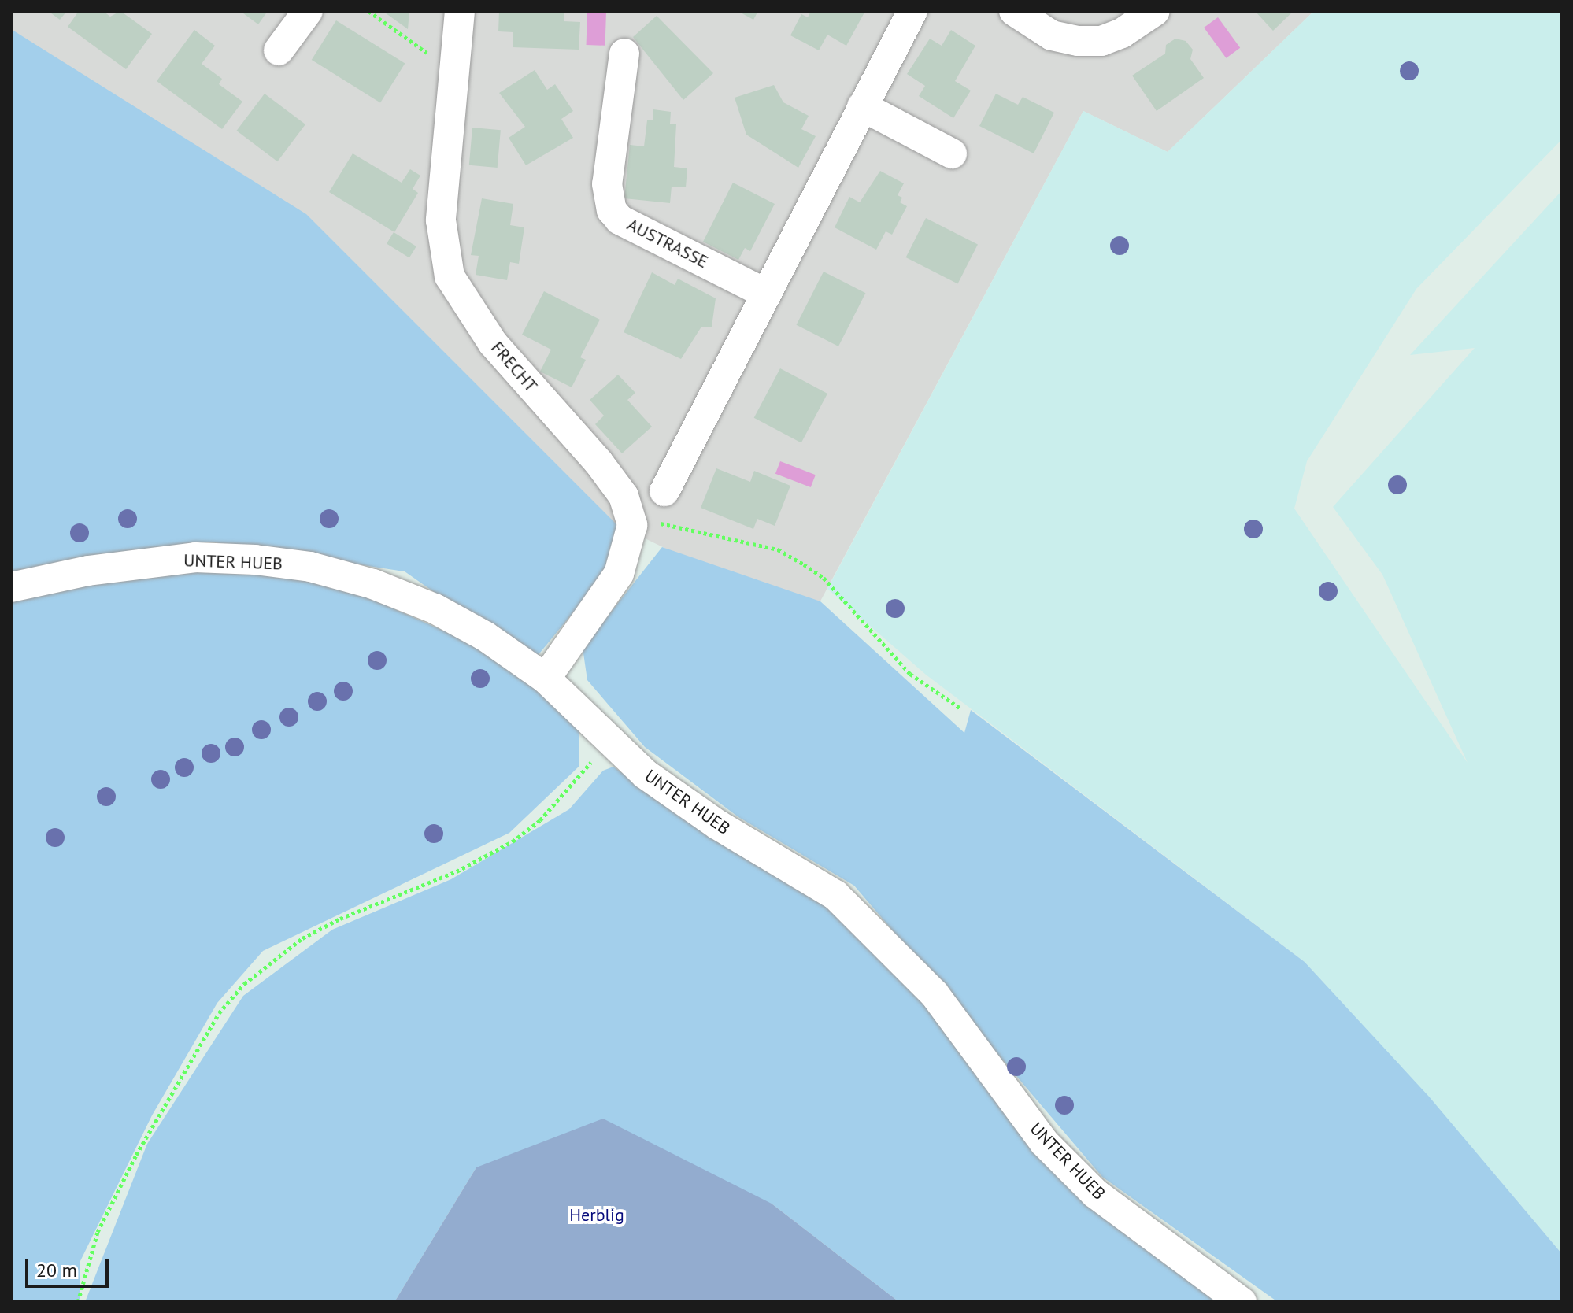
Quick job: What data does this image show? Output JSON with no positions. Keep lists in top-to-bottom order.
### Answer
{
  "streets": {
    "street": ["AUSTRASSE", "FRECHT", "UNTER HUEB"]
  },
  "parks": ["Herblig"],
  "scale_bar": "20 m"
}
